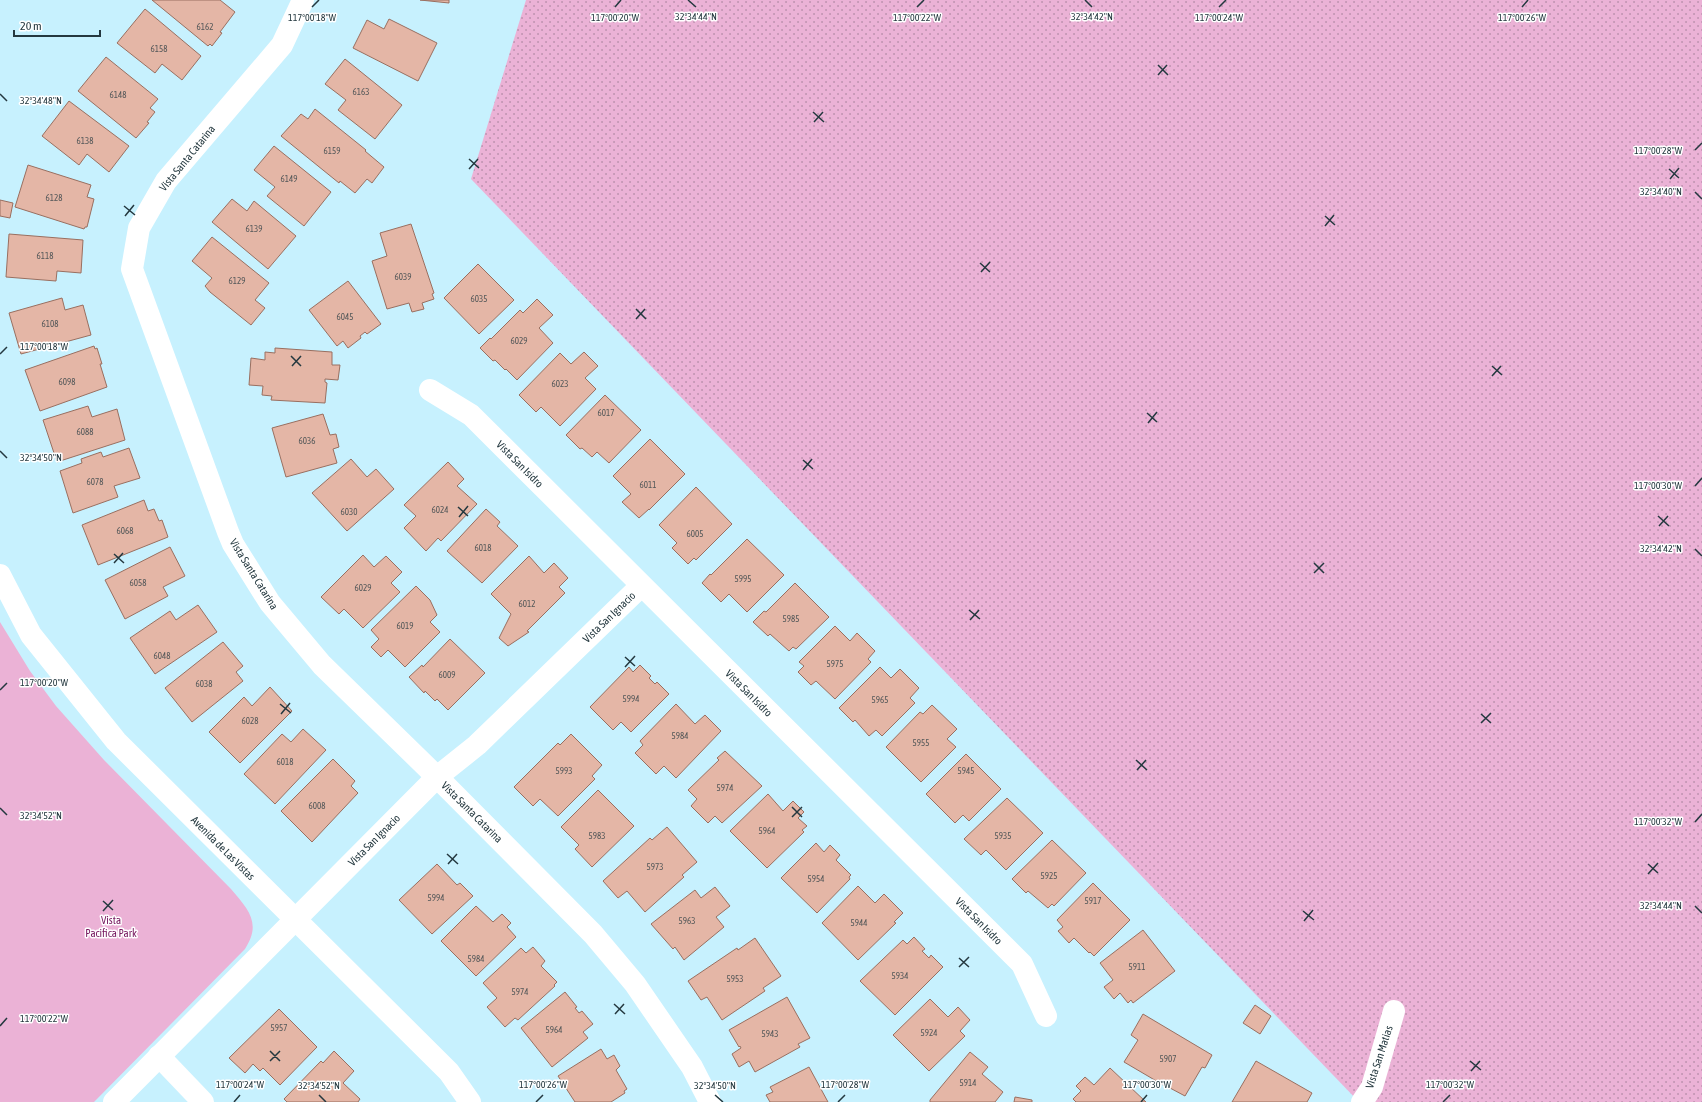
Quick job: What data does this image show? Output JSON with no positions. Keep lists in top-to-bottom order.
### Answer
{
  "streets": {
    "street": [
      "Vista Santa Catarina",
      "Vista San Isidro",
      "Vista San Ignacio",
      "Avenida de Las Vistas",
      "Vista San Matias"
    ]
  },
  "crossings": [
    ["Vista Santa Catarina", "Vista San Ignacio"],
    ["Vista San Isidro", "Vista San Ignacio"],
    ["Vista San Ignacio", "Avenida de Las Vistas"]
  ],
  "parks": ["Vista Pacifica Park"],
  "house_numbers": [
    "6162",
    "6158",
    "6163",
    "6148",
    "6138",
    "6159",
    "6149",
    "6128",
    "6139",
    "6118",
    "6039",
    "6129",
    "6035",
    "6045",
    "6108",
    "6029",
    "6098",
    "6023",
    "6017",
    "6088",
    "6036",
    "6078",
    "6011",
    "6024",
    "6030",
    "6068",
    "6005",
    "6018",
    "5995",
    "6058",
    "6029",
    "6012",
    "5985",
    "6019",
    "6048",
    "5975",
    "6009",
    "6038",
    "5994",
    "5965",
    "6028",
    "5984",
    "5955",
    "6018",
    "5993",
    "5945",
    "5974",
    "6008",
    "5964",
    "5983",
    "5935",
    "5973",
    "5925",
    "5954",
    "5994",
    "5917",
    "5963",
    "5944",
    "5984",
    "5911",
    "5934",
    "5953",
    "5974",
    "5957",
    "5964",
    "5924",
    "5943",
    "5907",
    "5914"
  ],
  "scale_bar": "20 m",
  "coordinates": [
    "32°34'44\"N",
    "32°34'42\"N",
    "117°00'18\"W",
    "117°00'20\"W",
    "117°00'22\"W",
    "117°00'24\"W",
    "117°00'26\"W",
    "32°34'48\"N",
    "117°00'28\"W",
    "32°34'40\"N",
    "32°34'50\"N",
    "117°00'30\"W",
    "32°34'52\"N",
    "117°00'32\"W"
  ]
}
